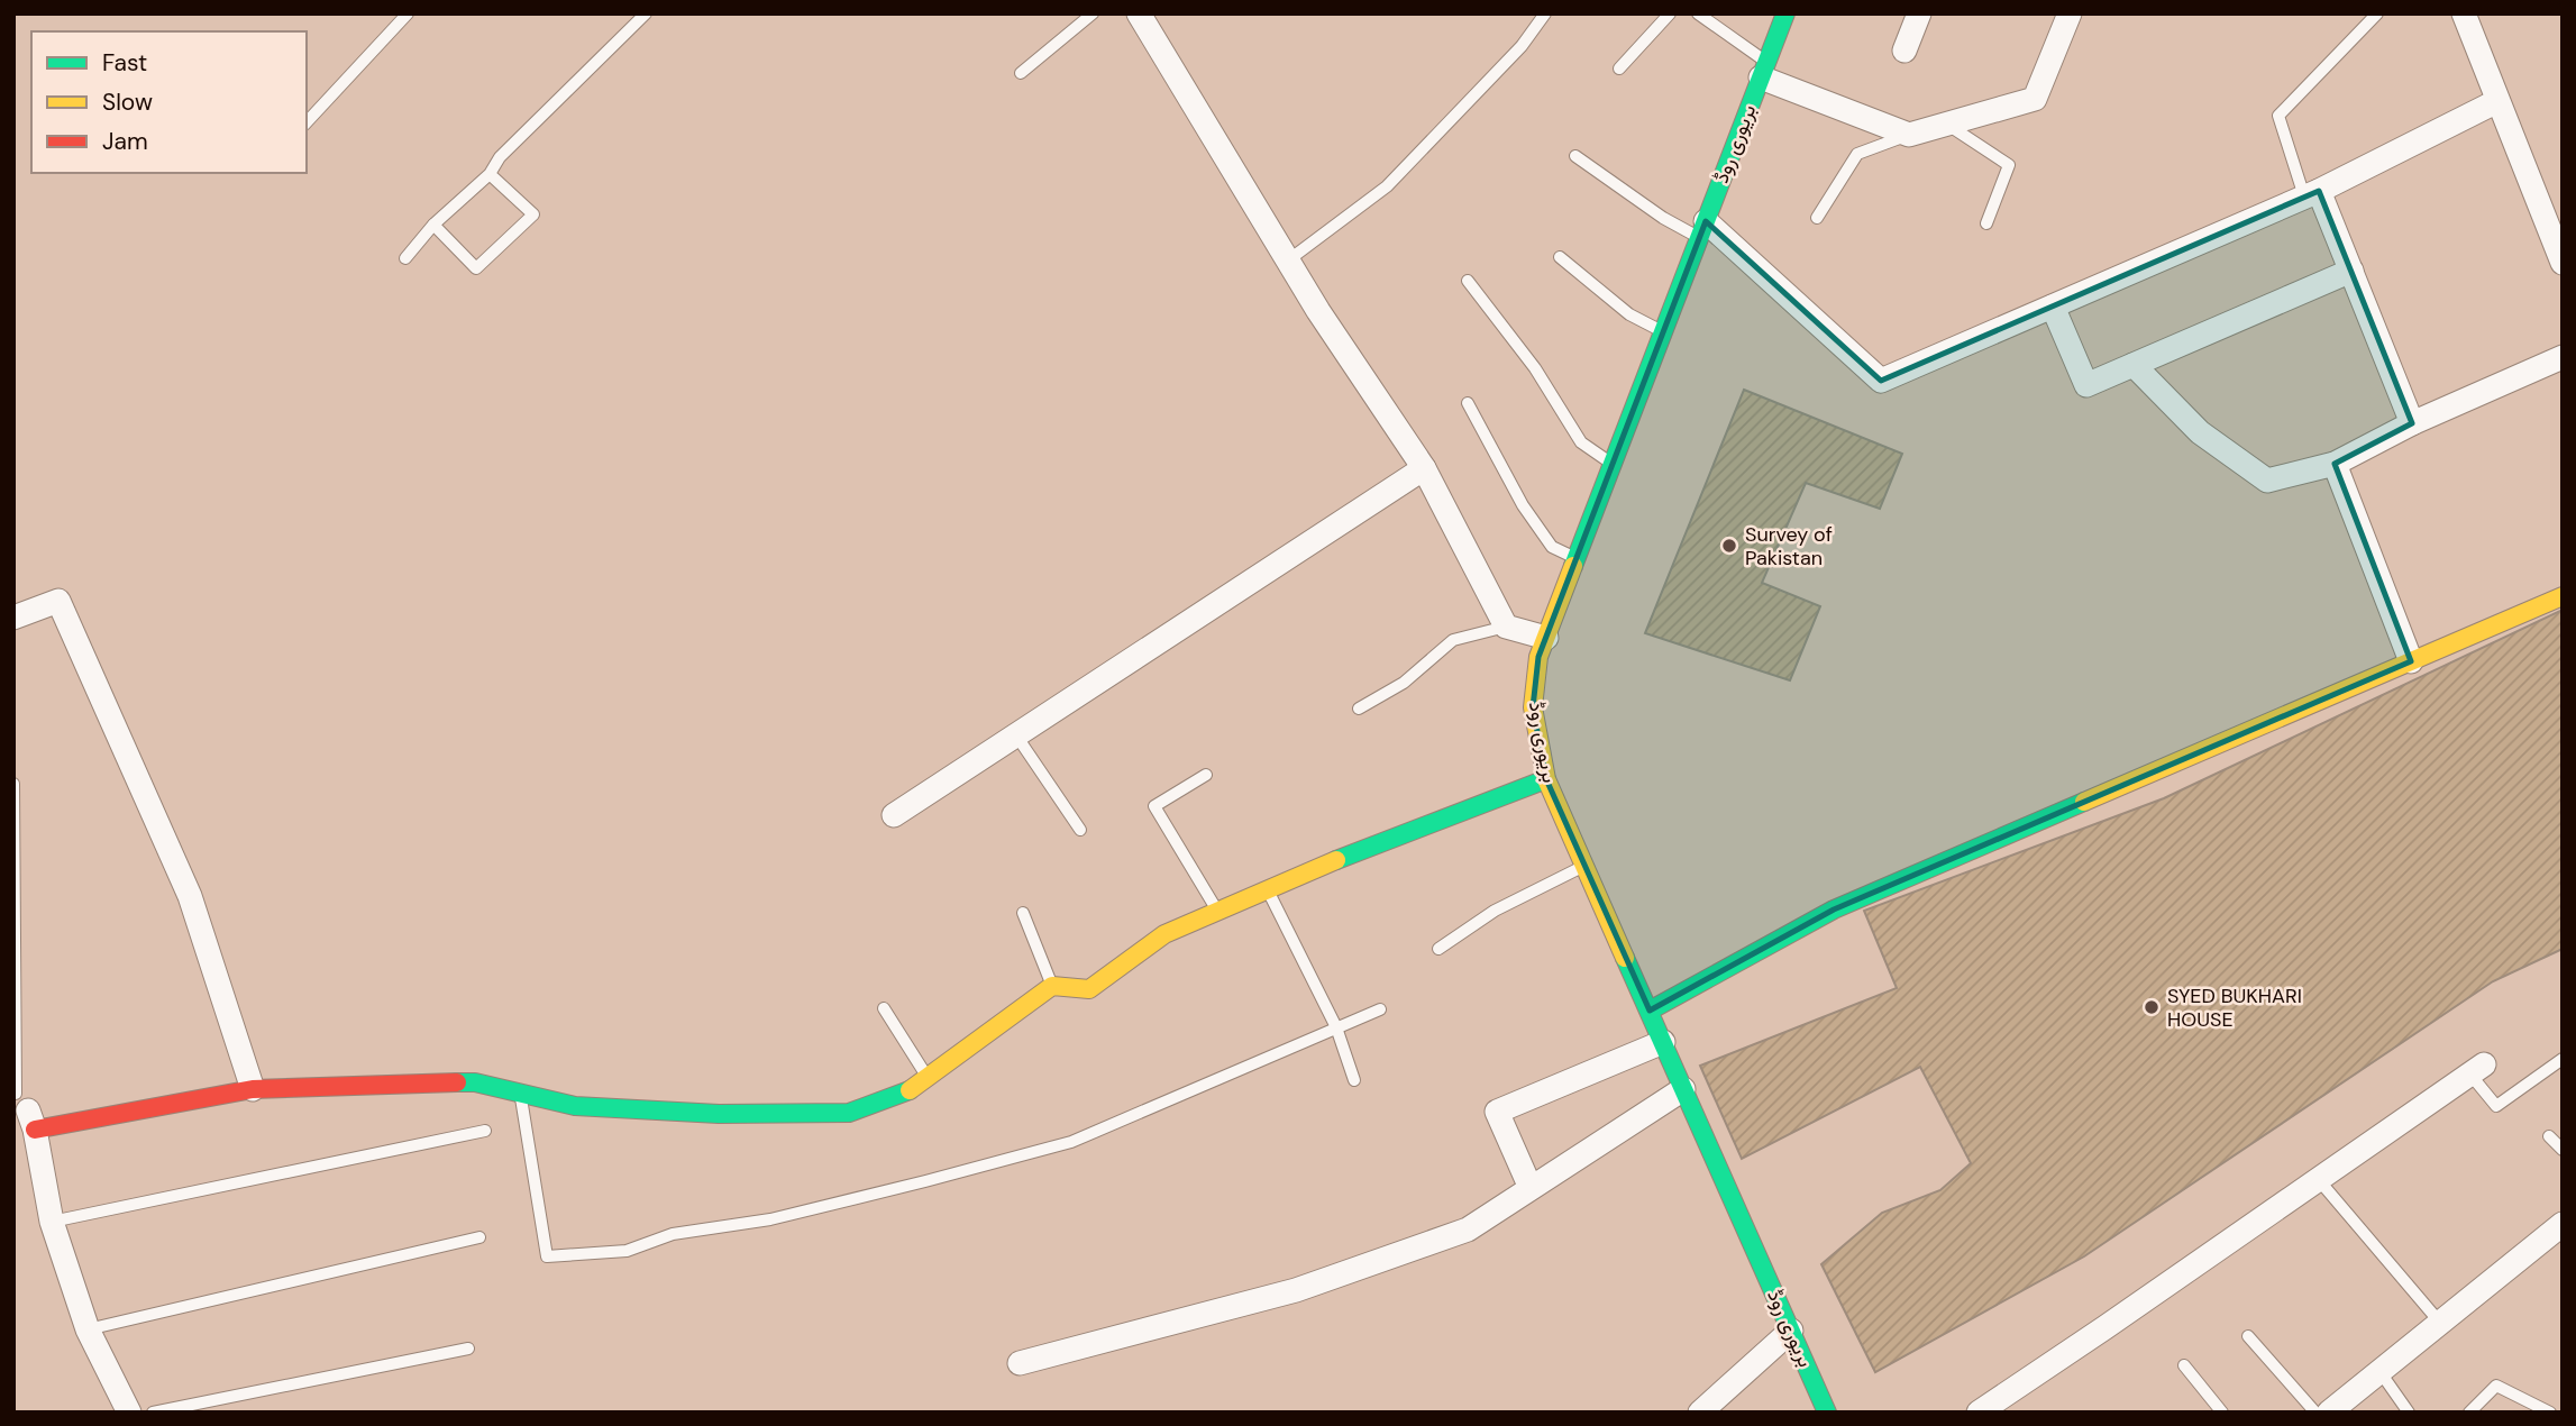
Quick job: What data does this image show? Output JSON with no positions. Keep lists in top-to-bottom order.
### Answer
{
  "streets": {
    "street": ["بریوری روڈ"]
  },
  "places": ["Survey of Pakistan", "SYED BUKHARI HOUSE"],
  "legend": ["Fast", "Slow", "Jam"]
}
